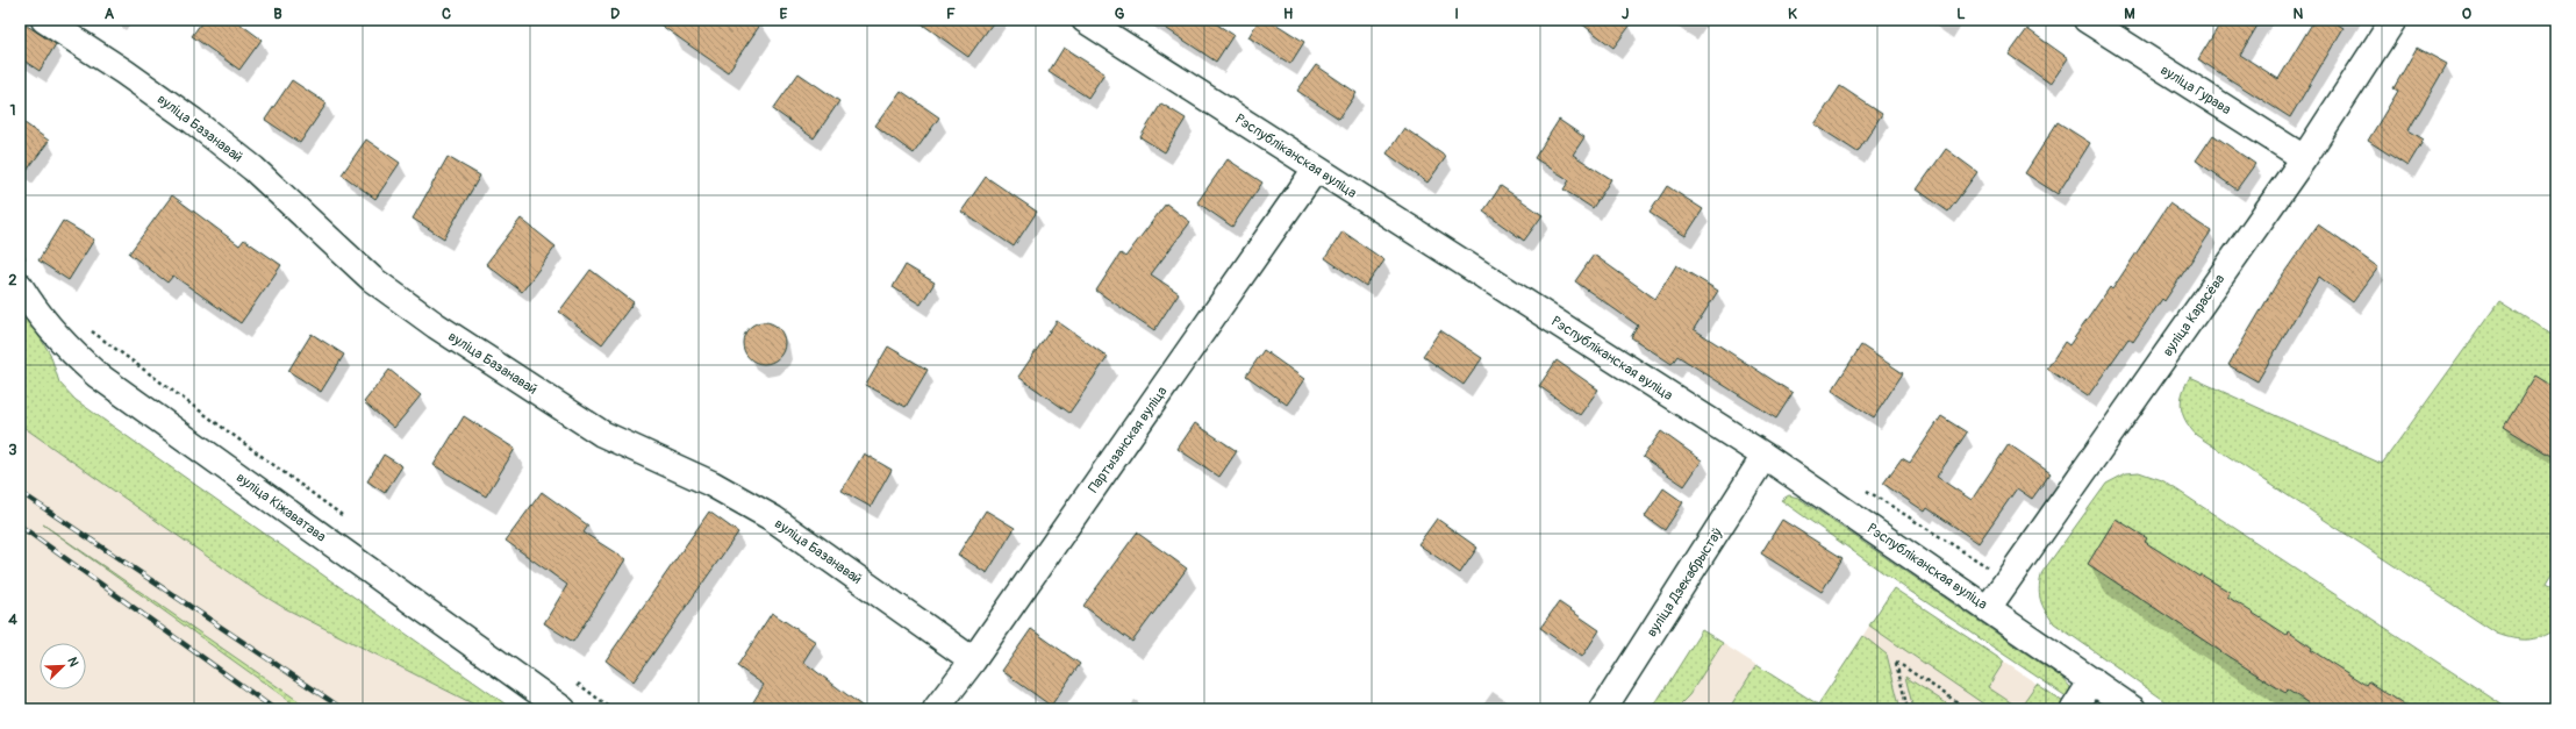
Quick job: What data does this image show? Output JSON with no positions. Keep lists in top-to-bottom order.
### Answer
{
  "streets": {
    "street": [
      "вуліца Гурава",
      "вуліца Базанавай",
      "Рэспубліканская вуліца",
      "вуліца Карасёва",
      "Партызанская вуліца",
      "вуліца Кіжаватава",
      "вуліца Дзекабрыстаў"
    ]
  },
  "crossings": [
    ["вуліца Гурава", "вуліца Карасёва"],
    ["вуліца Базанавай", "Партызанская вуліца"],
    ["Рэспубліканская вуліца", "вуліца Карасёва"],
    ["Рэспубліканская вуліца", "Партызанская вуліца"],
    ["Рэспубліканская вуліца", "вуліца Дзекабрыстаў"]
  ],
  "north": "top right",
  "grid": {
    "columns": [
      "A",
      "B",
      "C",
      "D",
      "E",
      "F",
      "G",
      "H",
      "I",
      "J",
      "K",
      "L",
      "M",
      "N",
      "O"
    ],
    "rows": [
      "1",
      "2",
      "3",
      "4"
    ]
  }
}
